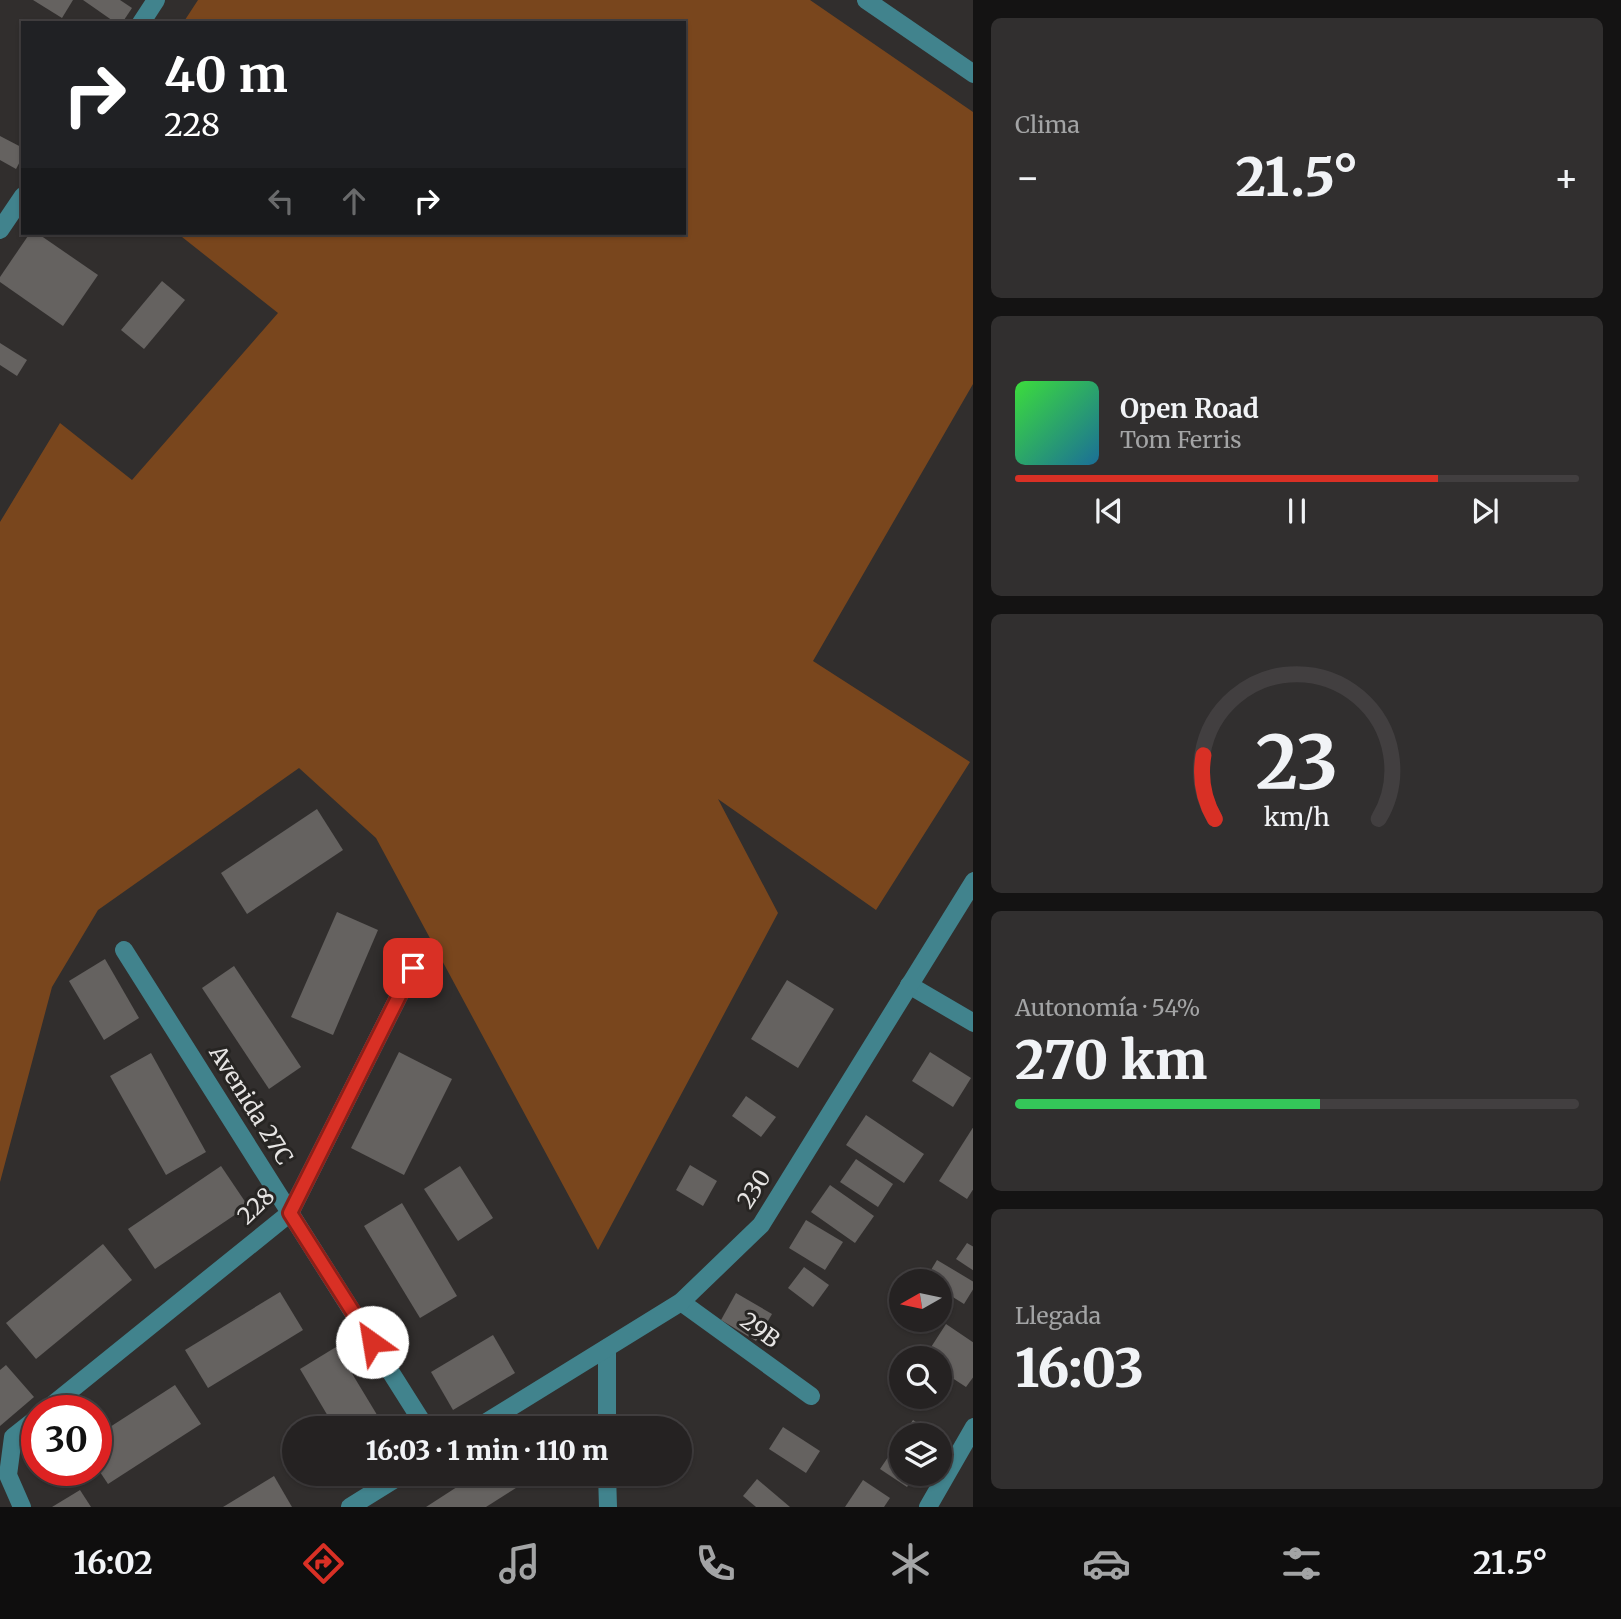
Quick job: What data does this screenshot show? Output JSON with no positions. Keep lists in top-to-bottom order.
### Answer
{
  "streets": {
    "street": [
      "Avenida 27C",
      "230",
      "228",
      "29B"
    ]
  },
  "crossings": [
    ["Avenida 27C", "228"],
    ["230", "29B"]
  ],
  "north": "left",
  "page": {
    "tile": [
      "Clima",
      ["Autonomía · 54%", "270 km"],
      ["Llegada", "16:03"]
    ],
    "turn": ["40 m", "228"],
    "heat": ["−", "21.5°", "+"],
    "song": ["Open Road", "Tom Ferris"],
    "limit": "30",
    "trip": "16:03 · 1 min · 110 m",
    "tabs": ["16:02", "21.5°"],
    "gauge": ["23", "km/h"]
  }
}
